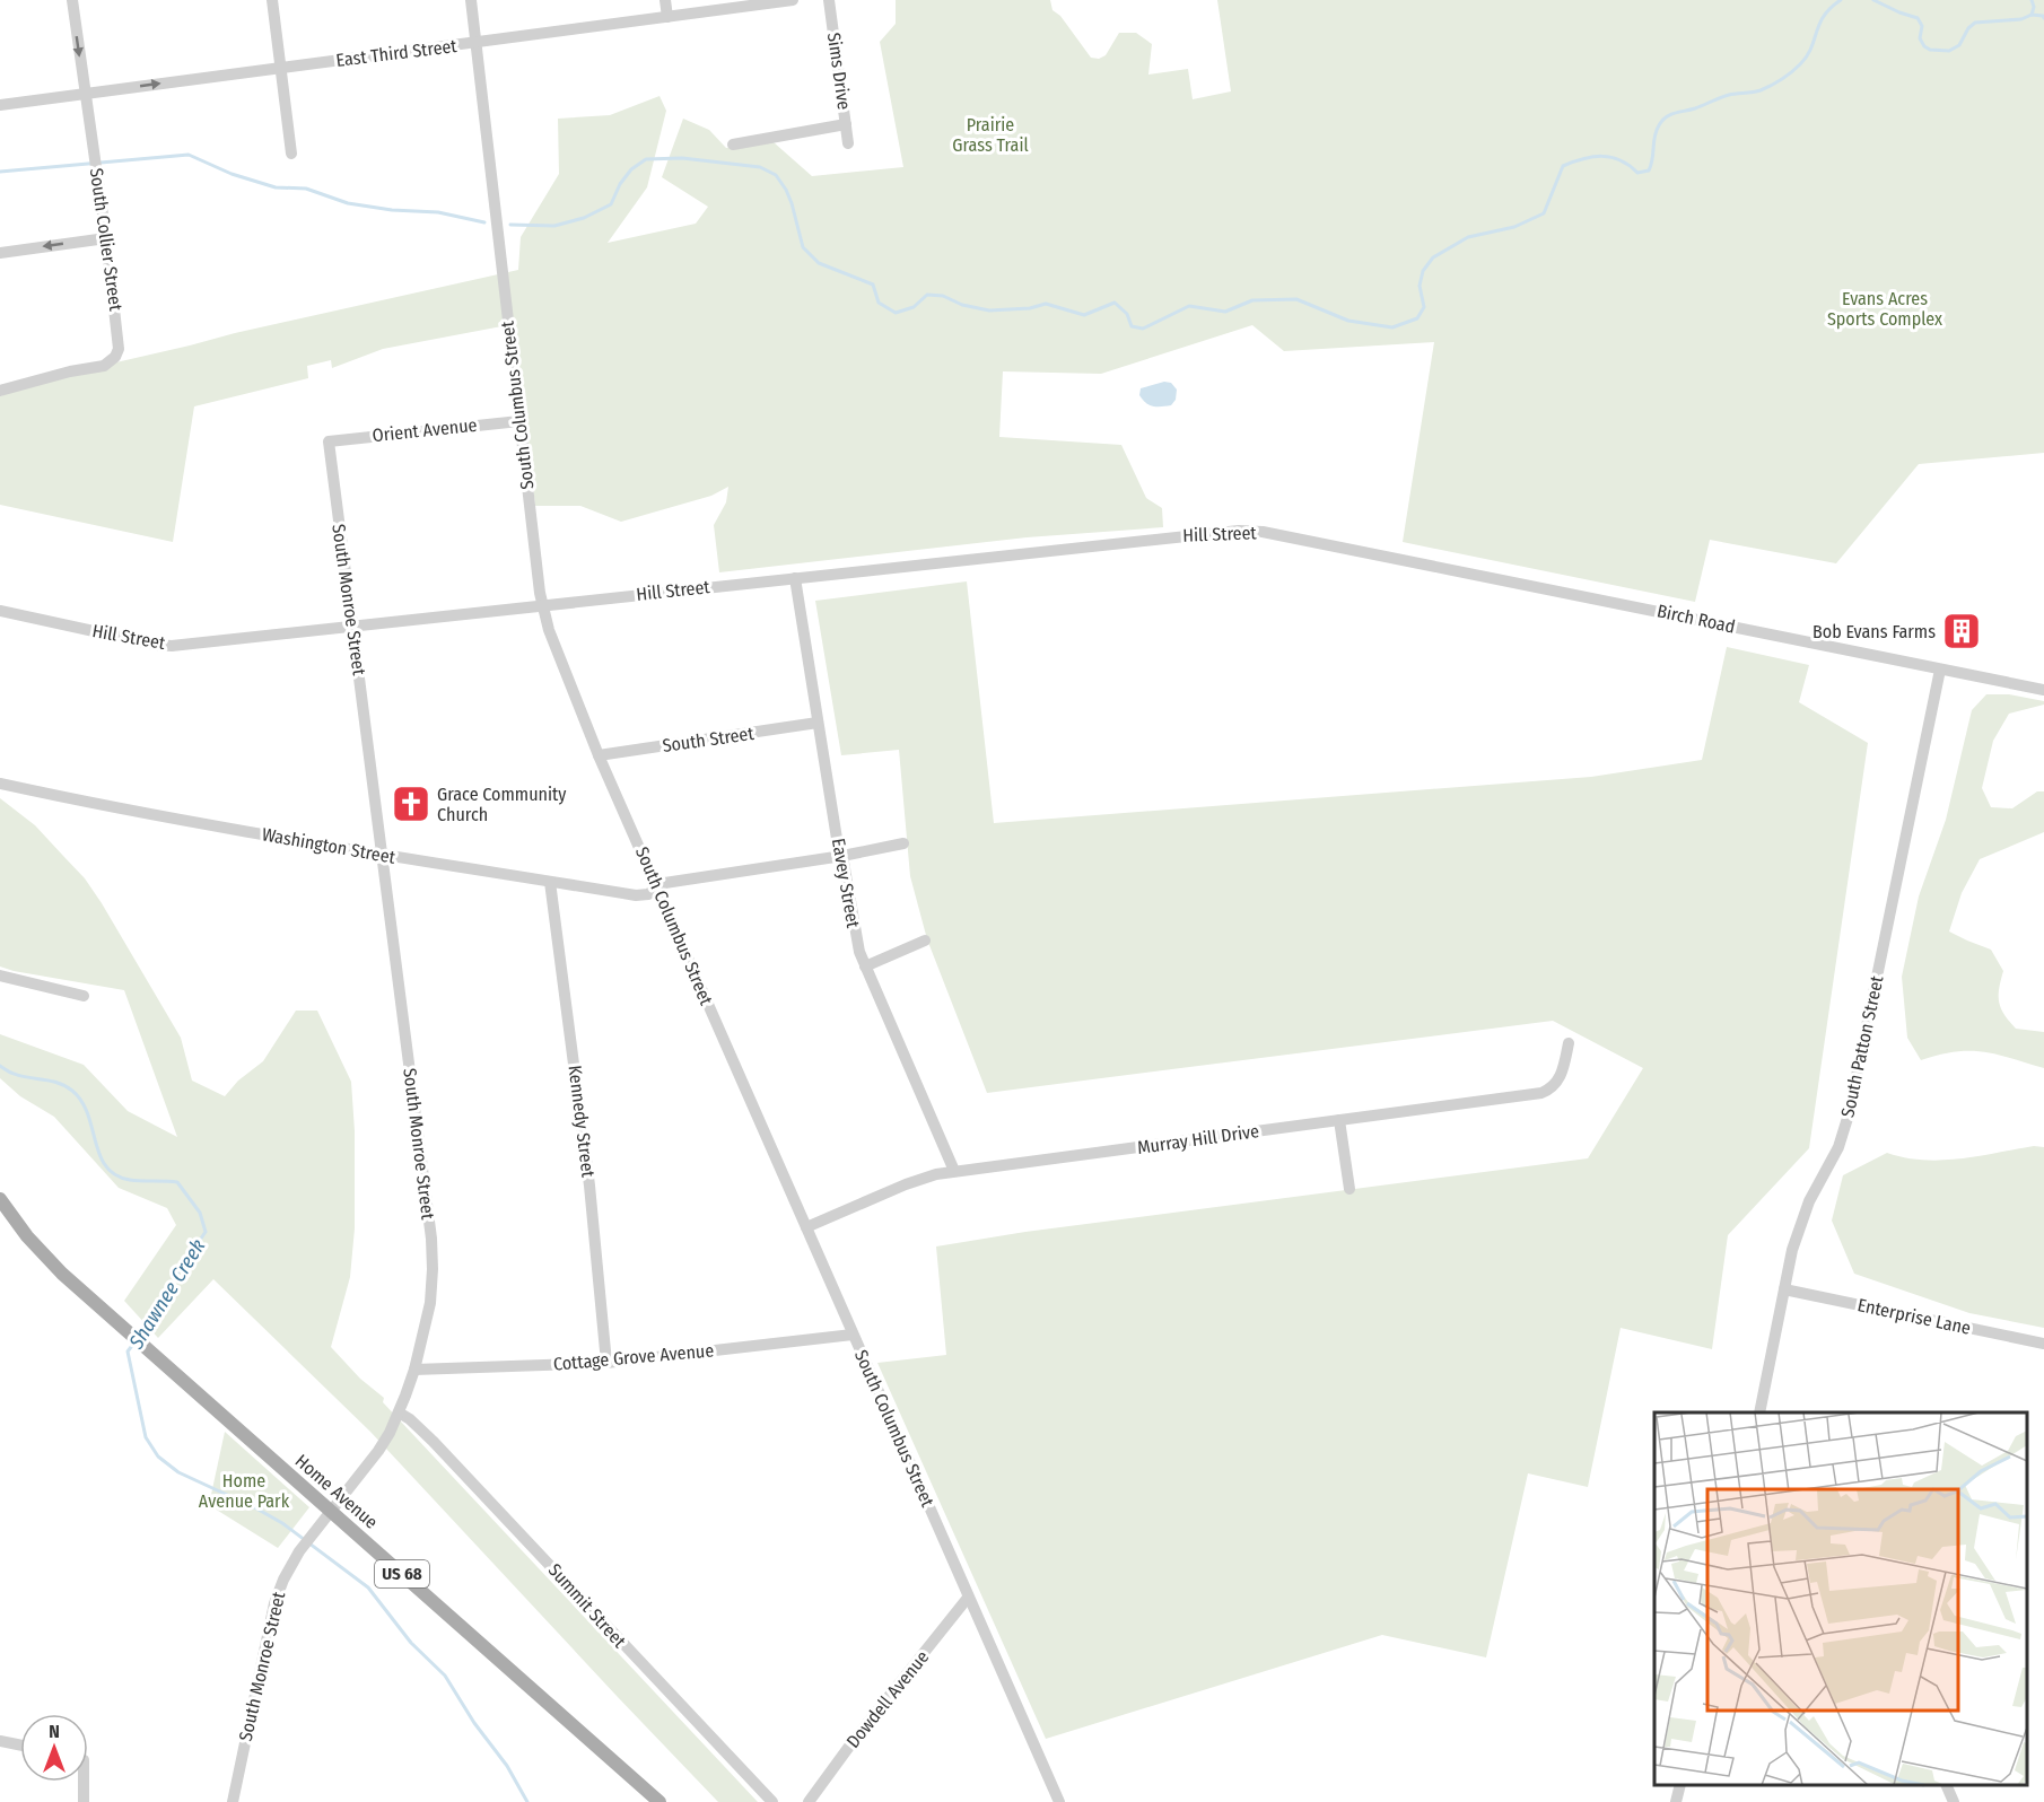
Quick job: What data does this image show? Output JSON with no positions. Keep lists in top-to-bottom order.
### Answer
{
  "streets": {
    "main road": ["Home Avenue", "US 68"],
    "street": [
      "East Third Street",
      "Sims Drive",
      "South Collier Street",
      "South Columbus Street",
      "Orient Avenue",
      "Hill Street",
      "South Monroe Street",
      "Birch Road",
      "South Street",
      "Washington Street",
      "Eavey Street",
      "South Patton Street",
      "Kennedy Street",
      "Murray Hill Drive",
      "Enterprise Lane",
      "Cottage Grove Avenue",
      "Summit Street",
      "Dowdell Avenue"
    ]
  },
  "crossings": [
    ["East Third Street", "South Collier Street"],
    ["East Third Street", "South Columbus Street"],
    ["South Columbus Street", "Orient Avenue"],
    ["South Columbus Street", "Hill Street"],
    ["South Columbus Street", "South Street"],
    ["South Columbus Street", "Washington Street"],
    ["South Columbus Street", "Murray Hill Drive"],
    ["South Columbus Street", "Cottage Grove Avenue"],
    ["South Columbus Street", "Dowdell Avenue"],
    ["Orient Avenue", "South Monroe Street"],
    ["Hill Street", "South Monroe Street"],
    ["Hill Street", "Birch Road"],
    ["Hill Street", "Eavey Street"],
    ["South Monroe Street", "Washington Street"],
    ["South Monroe Street", "Cottage Grove Avenue"],
    ["South Monroe Street", "Home Avenue"],
    ["South Monroe Street", "Summit Street"],
    ["Birch Road", "South Patton Street"],
    ["South Street", "Eavey Street"],
    ["Washington Street", "Eavey Street"],
    ["Washington Street", "Kennedy Street"],
    ["Eavey Street", "Murray Hill Drive"],
    ["South Patton Street", "Enterprise Lane"],
    ["Kennedy Street", "Cottage Grove Avenue"]
  ],
  "water": ["Shawnee Creek"],
  "parks": ["Prairie Grass Trail", "Evans Acres Sports Complex", "Home Avenue Park"],
  "places": {
    "building": ["Bob Evans Farms"],
    "church": ["Grace Community Church"]
  },
  "north": "top"
}
